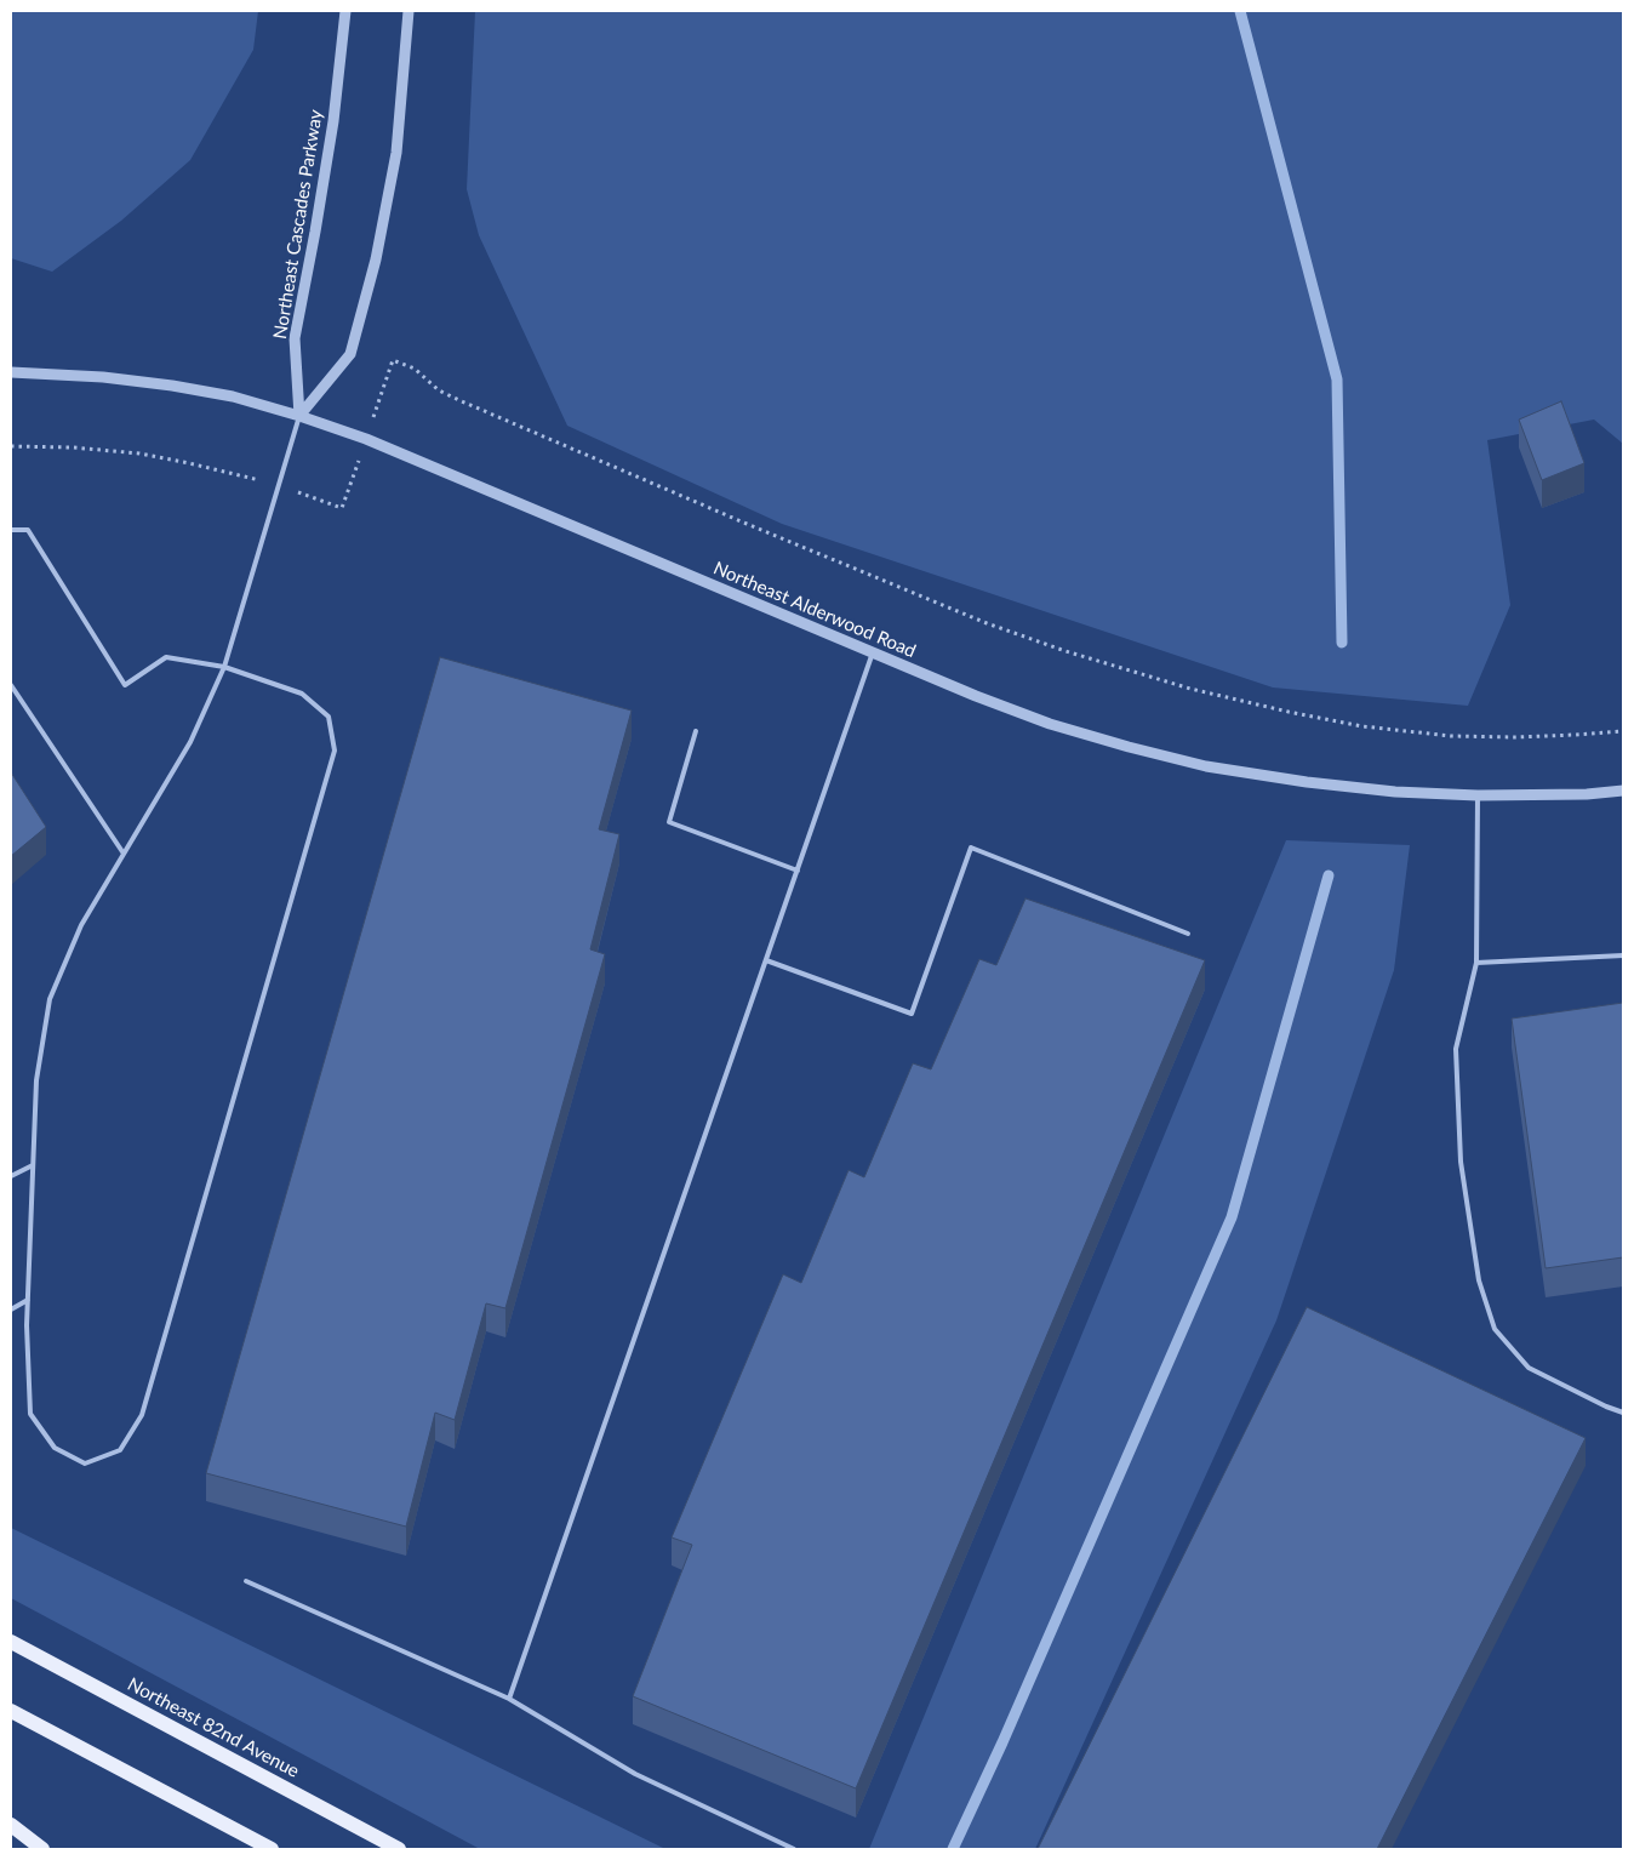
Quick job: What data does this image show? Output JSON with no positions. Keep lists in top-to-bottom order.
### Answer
{
  "streets": {
    "main road": ["Northeast 82nd Avenue"],
    "street": ["Northeast Cascades Parkway", "Northeast Alderwood Road"]
  },
  "crossings": [
    ["Northeast Cascades Parkway", "Northeast Alderwood Road"]
  ]
}
